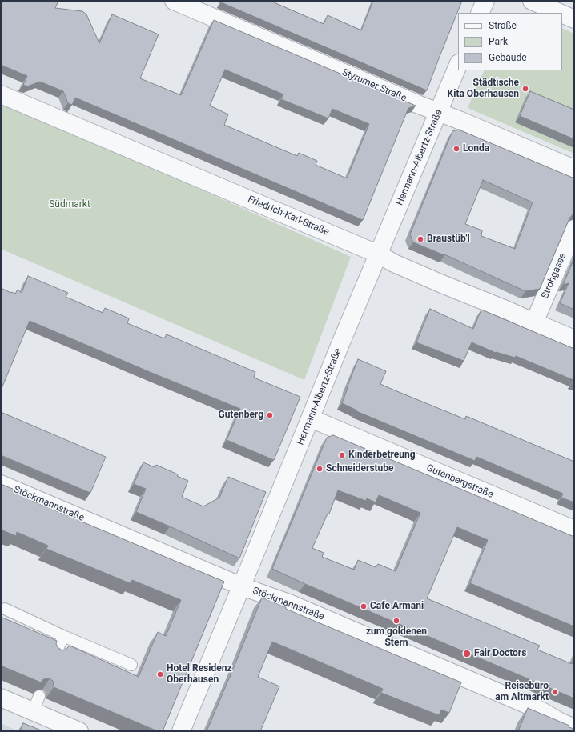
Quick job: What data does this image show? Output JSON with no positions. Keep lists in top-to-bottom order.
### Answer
{
  "streets": {
    "street": [
      "Styrumer Straße",
      "Hermann-Albertz-Straße",
      "Friedrich-Karl-Straße",
      "Strohgasse",
      "Gutenbergstraße",
      "Stöckmannstraße"
    ]
  },
  "crossings": [
    ["Styrumer Straße", "Hermann-Albertz-Straße"],
    ["Hermann-Albertz-Straße", "Friedrich-Karl-Straße"],
    ["Hermann-Albertz-Straße", "Gutenbergstraße"],
    ["Hermann-Albertz-Straße", "Stöckmannstraße"],
    ["Friedrich-Karl-Straße", "Strohgasse"]
  ],
  "parks": ["Südmarkt"],
  "places": [
    "Städtische Kita Oberhausen",
    "Londa",
    "Braustüb'l",
    "Gutenberg",
    "Kinderbetreung",
    "Schneiderstube",
    "Cafe Armani",
    "zum goldenen Stern",
    "Fair Doctors",
    "Hotel Residenz Oberhausen",
    "Reisebüro am Altmarkt"
  ],
  "legend": ["Straße", "Park", "Gebäude"]
}
